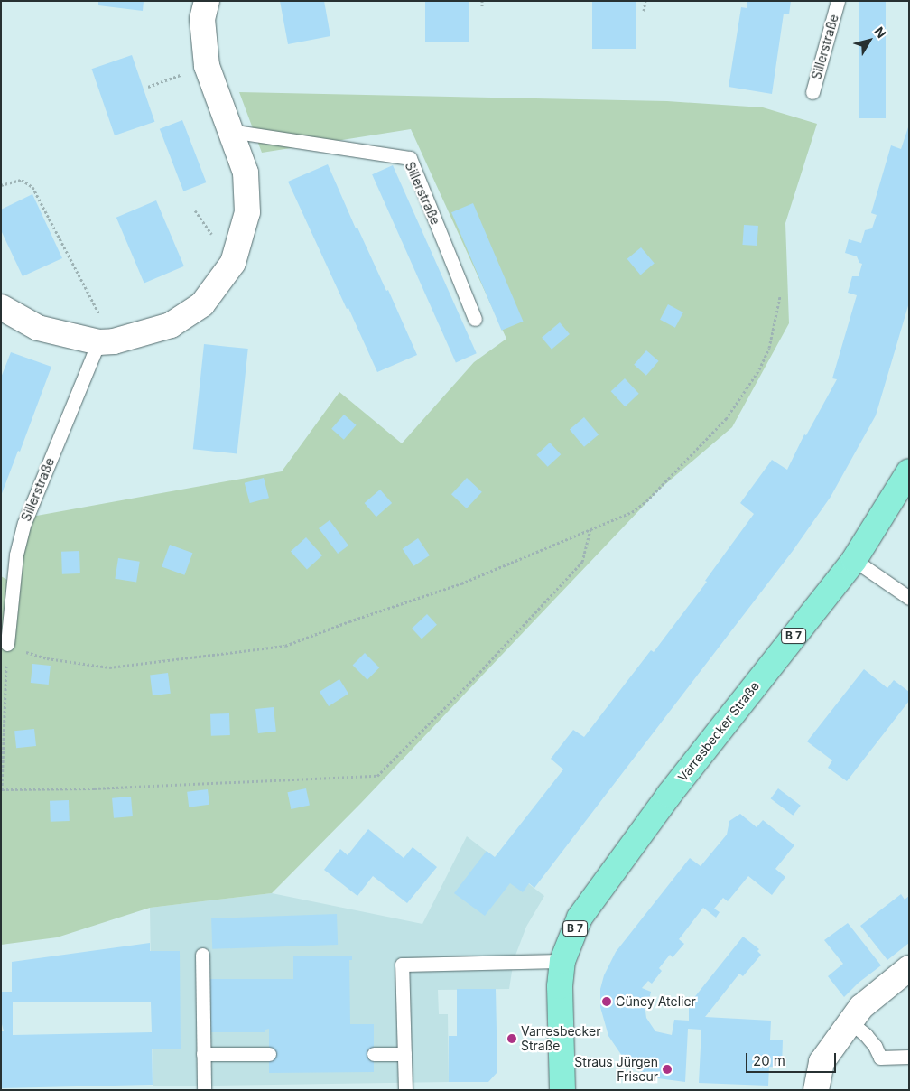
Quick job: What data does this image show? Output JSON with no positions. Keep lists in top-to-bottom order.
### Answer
{
  "streets": {
    "main road": ["B 7", "Varresbecker Straße"],
    "lane": ["Sillerstraße"]
  },
  "places": ["Güney Atelier", "Varresbecker Straße", "Straus Jürgen Friseur"],
  "scale_bar": "20 m",
  "north": "top right"
}
